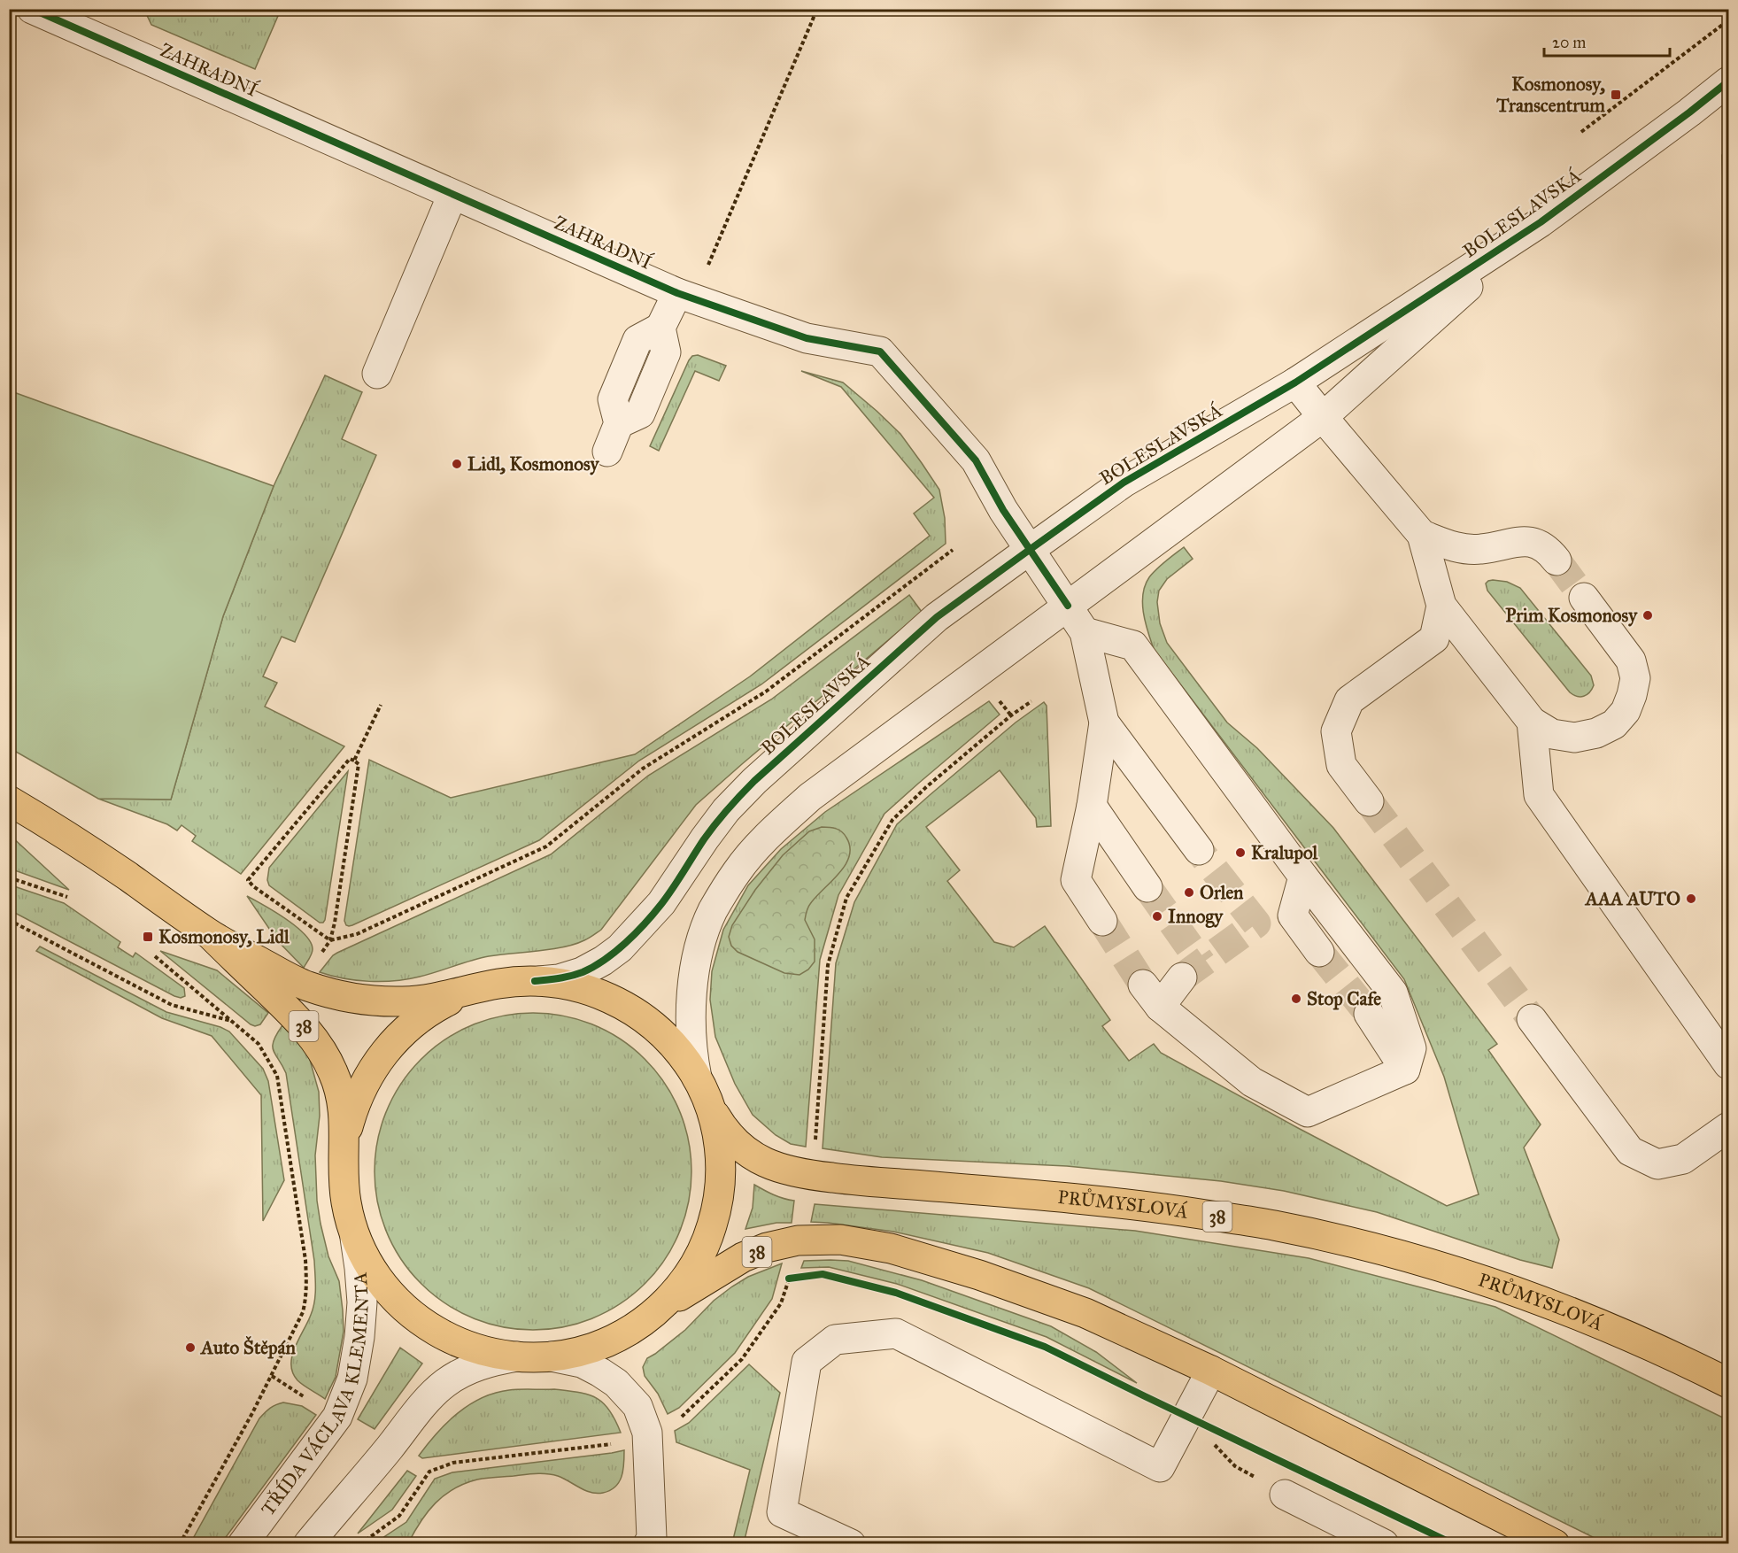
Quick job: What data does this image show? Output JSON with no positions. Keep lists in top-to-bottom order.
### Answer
{
  "streets": {
    "main road": ["38", "PRŮMYSLOVÁ"],
    "street": ["ZAHRADNÍ", "BOLESLAVSKÁ", "TŘÍDA VÁCLAVA KLEMENTA"]
  },
  "crossings": [
    ["ZAHRADNÍ", "BOLESLAVSKÁ"],
    ["BOLESLAVSKÁ", "38"],
    ["38", "PRŮMYSLOVÁ"],
    ["38", "TŘÍDA VÁCLAVA KLEMENTA"]
  ],
  "places": {
    "transit": ["Kosmonosy, Transcentrum", "Kosmonosy, Lidl"],
    "other": [
      "Lidl, Kosmonosy",
      "Prim Kosmonosy",
      "Kralupol",
      "Orlen",
      "AAA AUTO",
      "Innogy",
      "Stop Cafe",
      "Auto Štěpán"
    ]
  },
  "scale_bar": "20 m"
}
